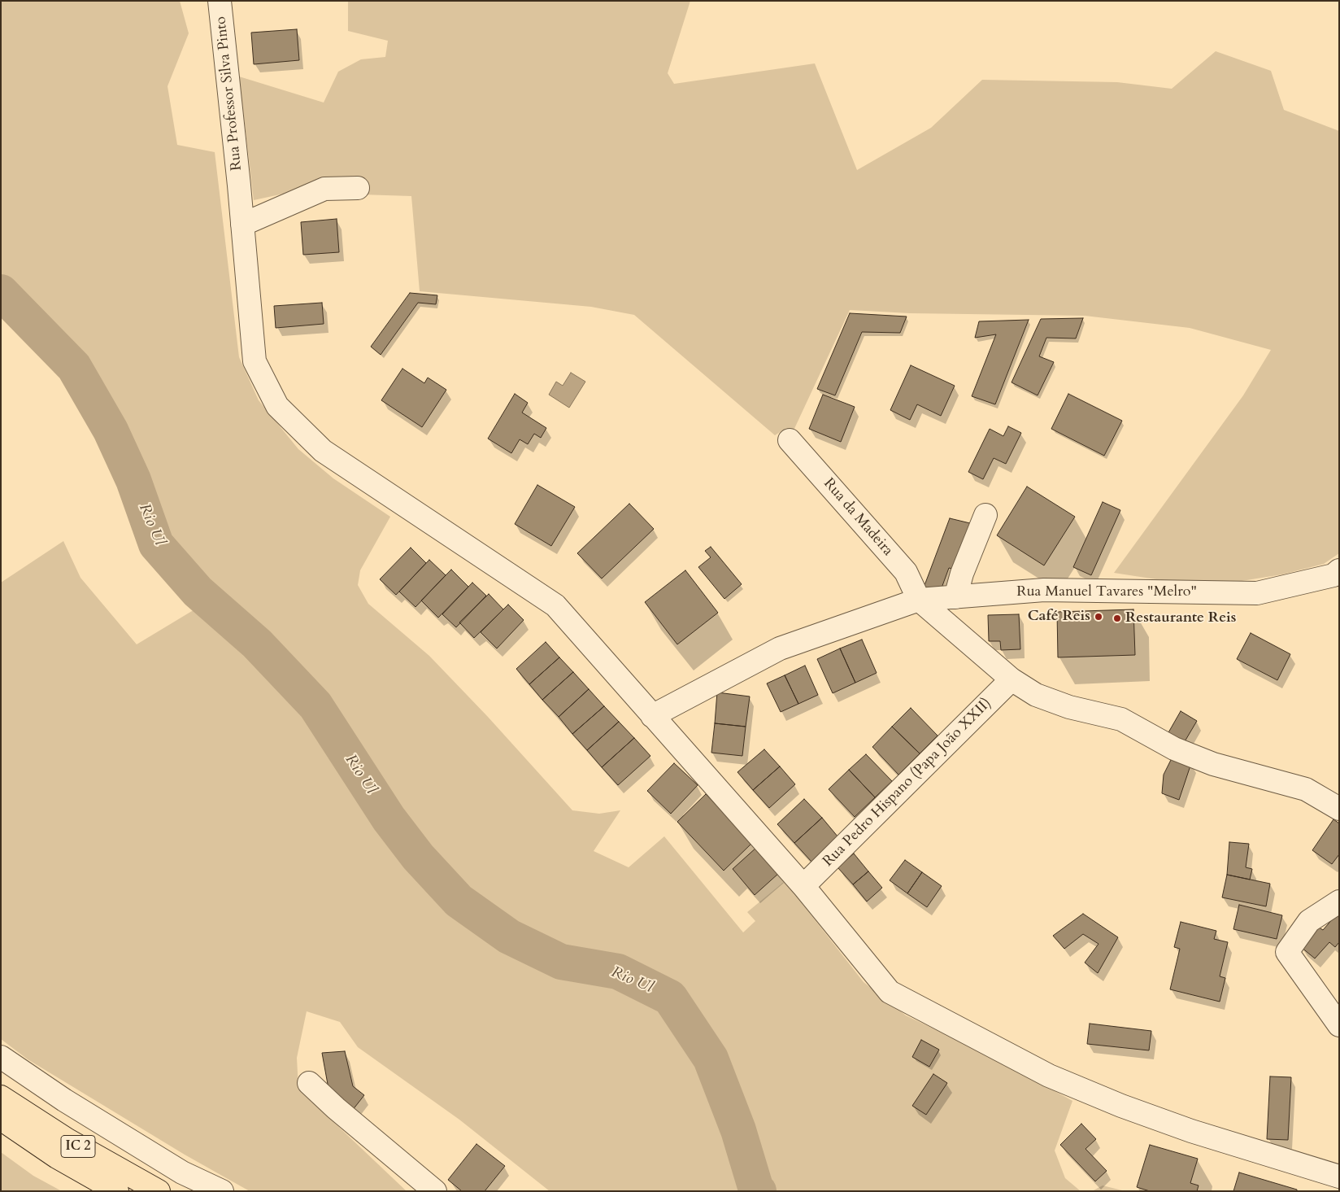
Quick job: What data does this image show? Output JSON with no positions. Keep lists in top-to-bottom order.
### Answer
{
  "streets": {
    "highway": ["IC 2"],
    "street": [
      "Rua Professor Silva Pinto",
      "Rua da Madeira",
      "Rua Manuel Tavares \"Melro\"",
      "Rua Pedro Hispano (Papa João XXII)"
    ]
  },
  "crossings": [
    ["Rua Professor Silva Pinto", "Rua Manuel Tavares \"Melro\""],
    ["Rua Professor Silva Pinto", "Rua Pedro Hispano (Papa João XXII)"],
    ["Rua da Madeira", "Rua Manuel Tavares \"Melro\""]
  ],
  "water": ["Rio Ul"],
  "places": ["Café Reis", "Restaurante Reis"]
}
